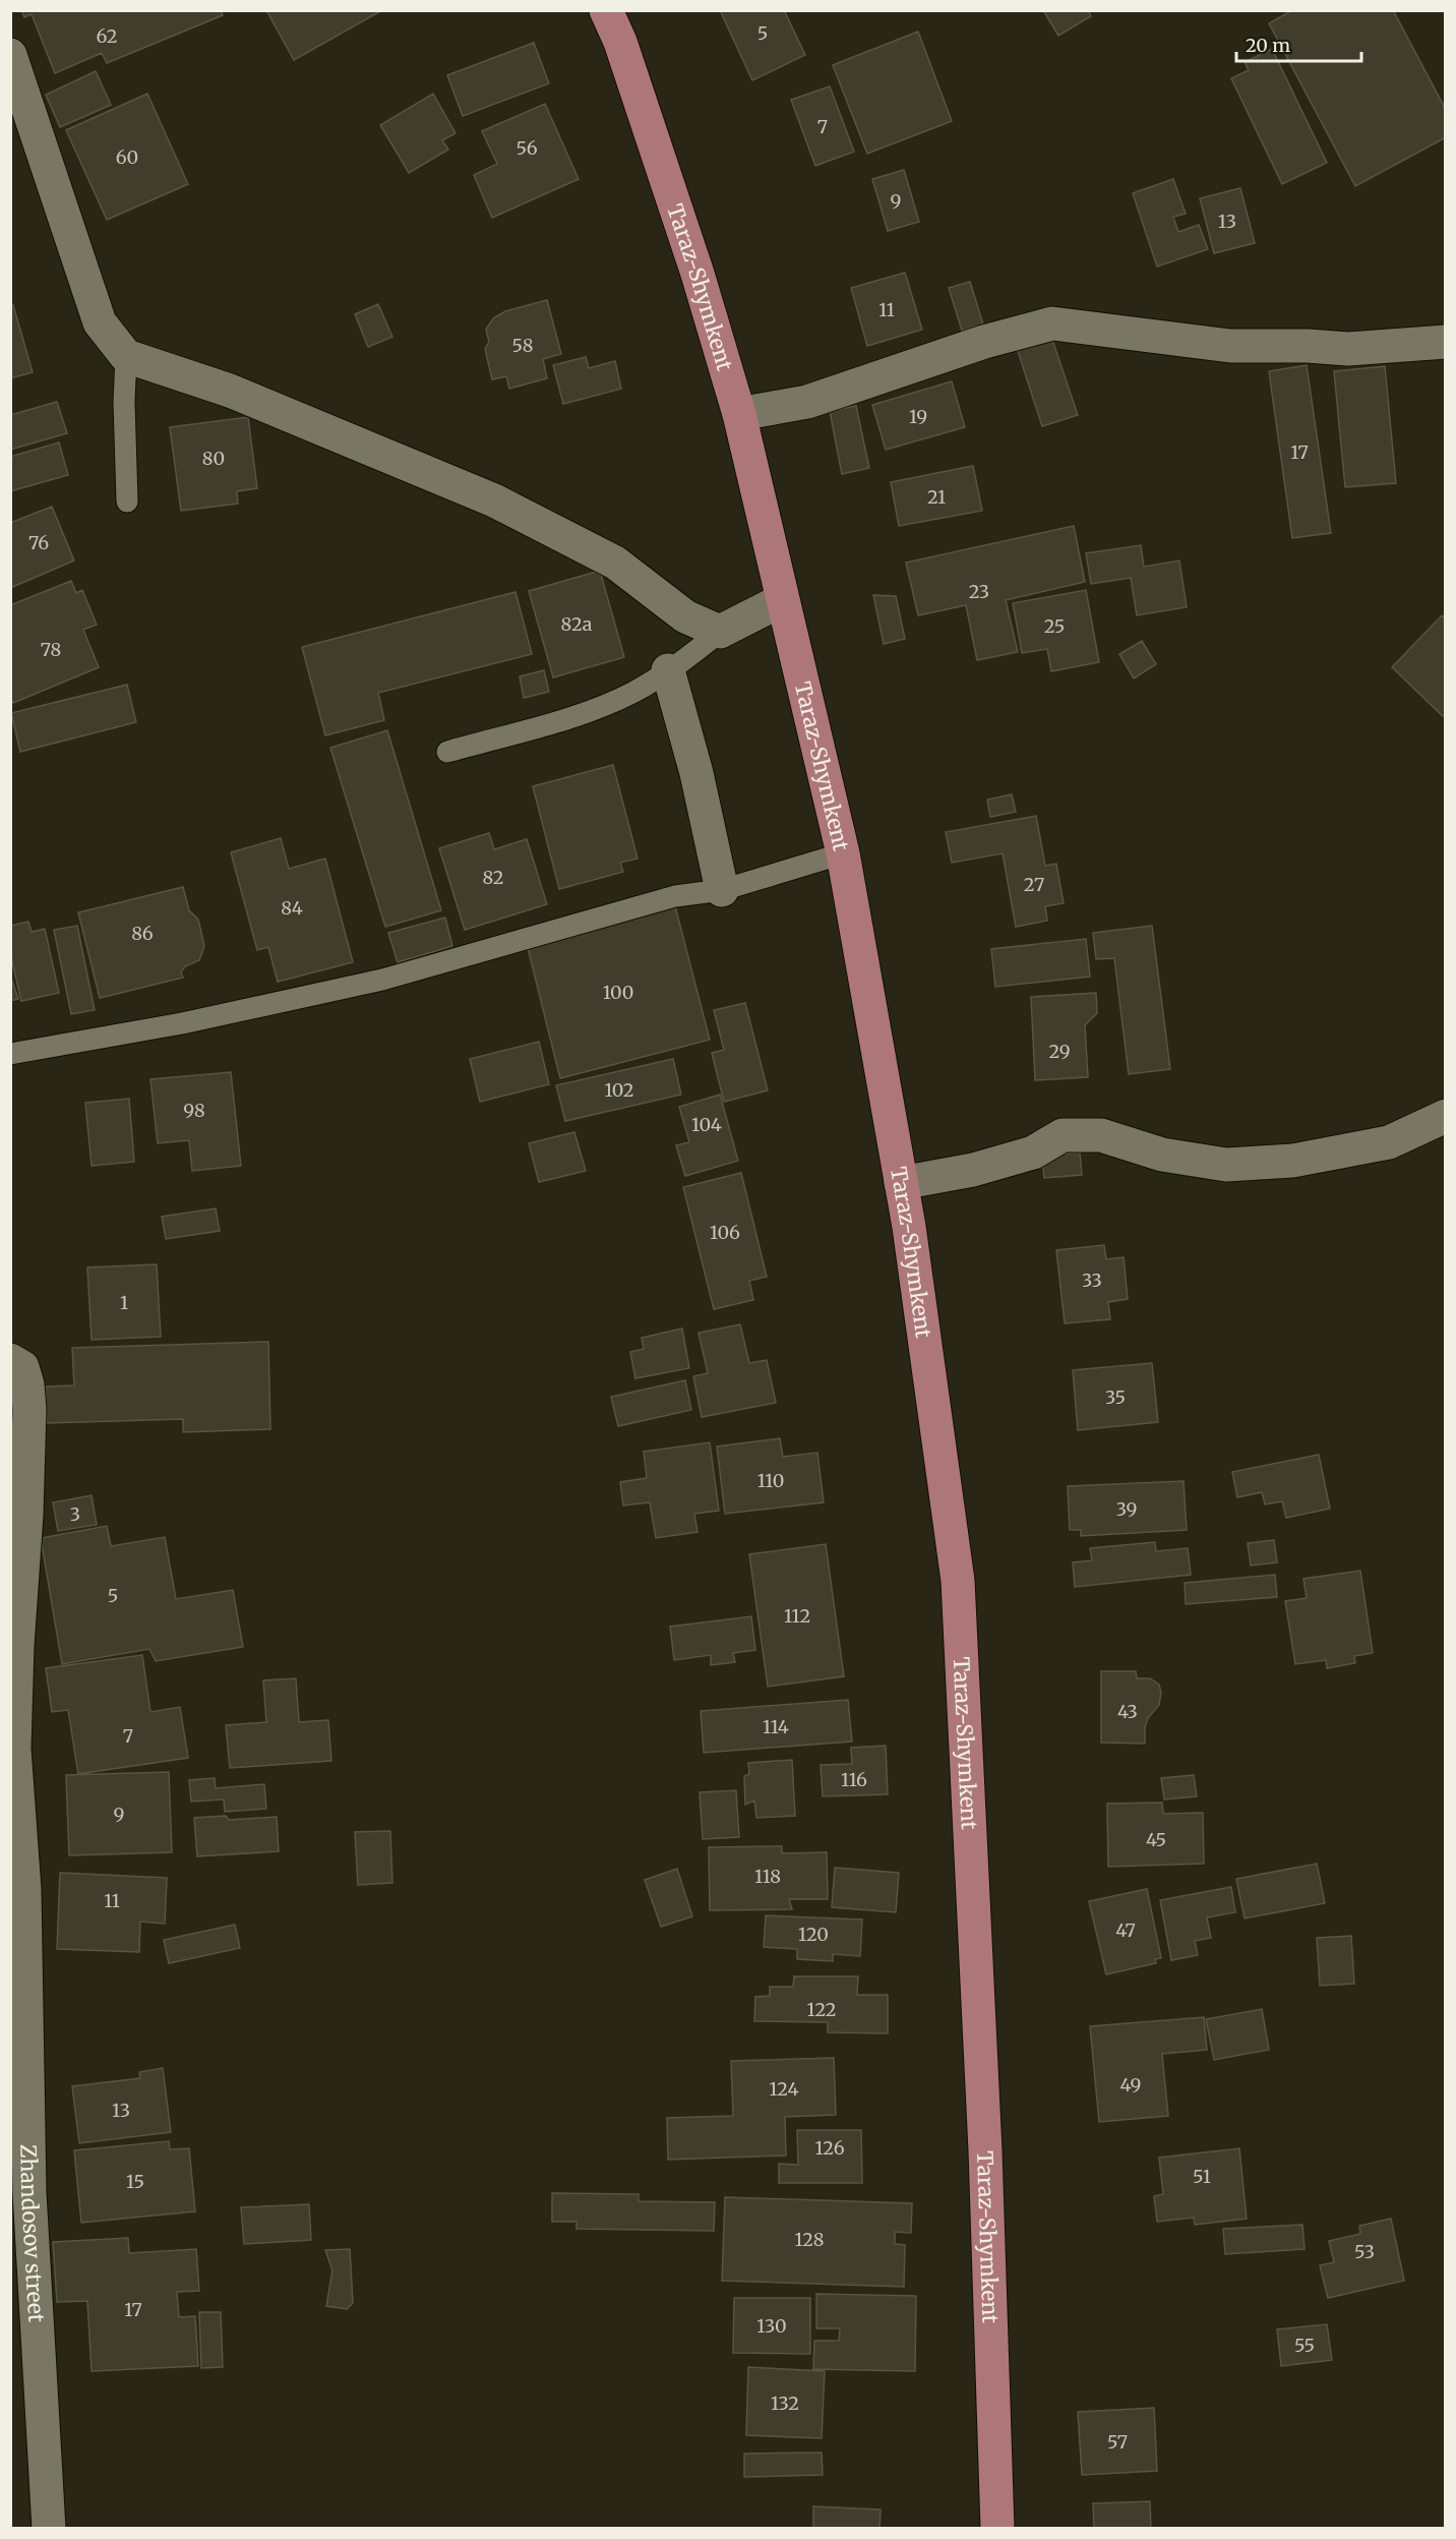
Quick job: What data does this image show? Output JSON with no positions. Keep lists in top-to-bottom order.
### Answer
{
  "streets": {
    "main road": ["Taraz-Shymkent"],
    "street": ["Zhandosov street"]
  },
  "house_numbers": [
    "5",
    "62",
    "7",
    "56",
    "60",
    "9",
    "13",
    "11",
    "58",
    "19",
    "17",
    "80",
    "21",
    "76",
    "23",
    "82а",
    "25",
    "78",
    "82",
    "27",
    "84",
    "86",
    "100",
    "29",
    "102",
    "98",
    "104",
    "106",
    "33",
    "1",
    "35",
    "110",
    "39",
    "3",
    "5",
    "112",
    "43",
    "114",
    "7",
    "116",
    "9",
    "45",
    "118",
    "11",
    "47",
    "120",
    "122",
    "49",
    "124",
    "13",
    "126",
    "51",
    "15",
    "128",
    "53",
    "17",
    "130",
    "55",
    "132",
    "57"
  ],
  "scale_bar": "20 m"
}
